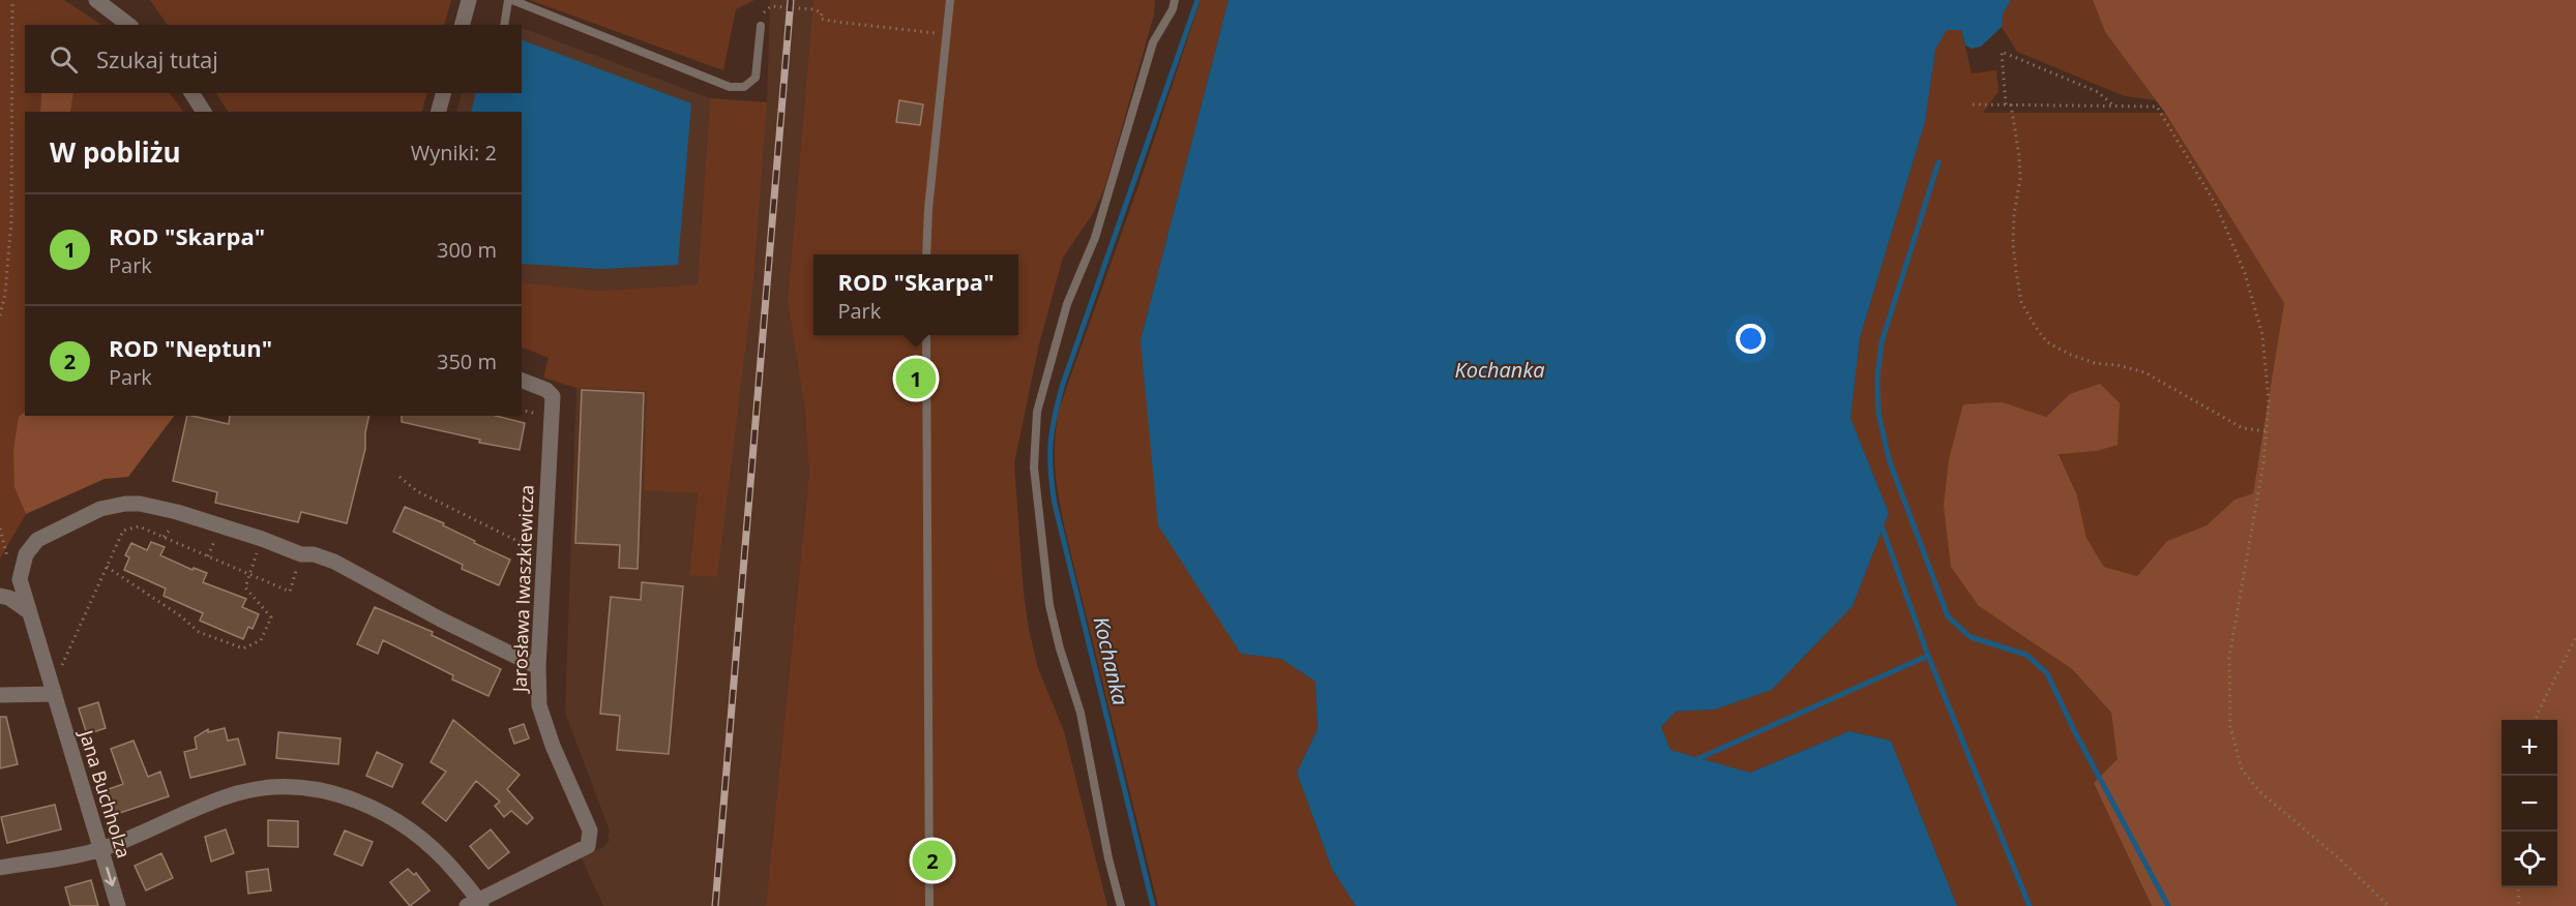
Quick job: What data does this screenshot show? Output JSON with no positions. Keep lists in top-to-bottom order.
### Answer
{
  "streets": {
    "street": ["Jarosława Iwaszkiewicza", "Jana Buchholza"]
  },
  "water": ["Kochanka"],
  "page": {
    "search": "Szukaj tutaj",
    "heading": ["W pobliżu", "Wyniki: 2"],
    "list": [
      {
        "mark": "1",
        "name": "ROD \"Skarpa\"",
        "note": "Park",
        "value": "300 m"
      },
      {
        "mark": "2",
        "name": "ROD \"Neptun\"",
        "note": "Park",
        "value": "350 m"
      }
    ],
    "popup": ["ROD \"Skarpa\"", "Park"],
    "pins": ["1", "2"],
    "map_buttons": ["+", "−"]
  }
}
